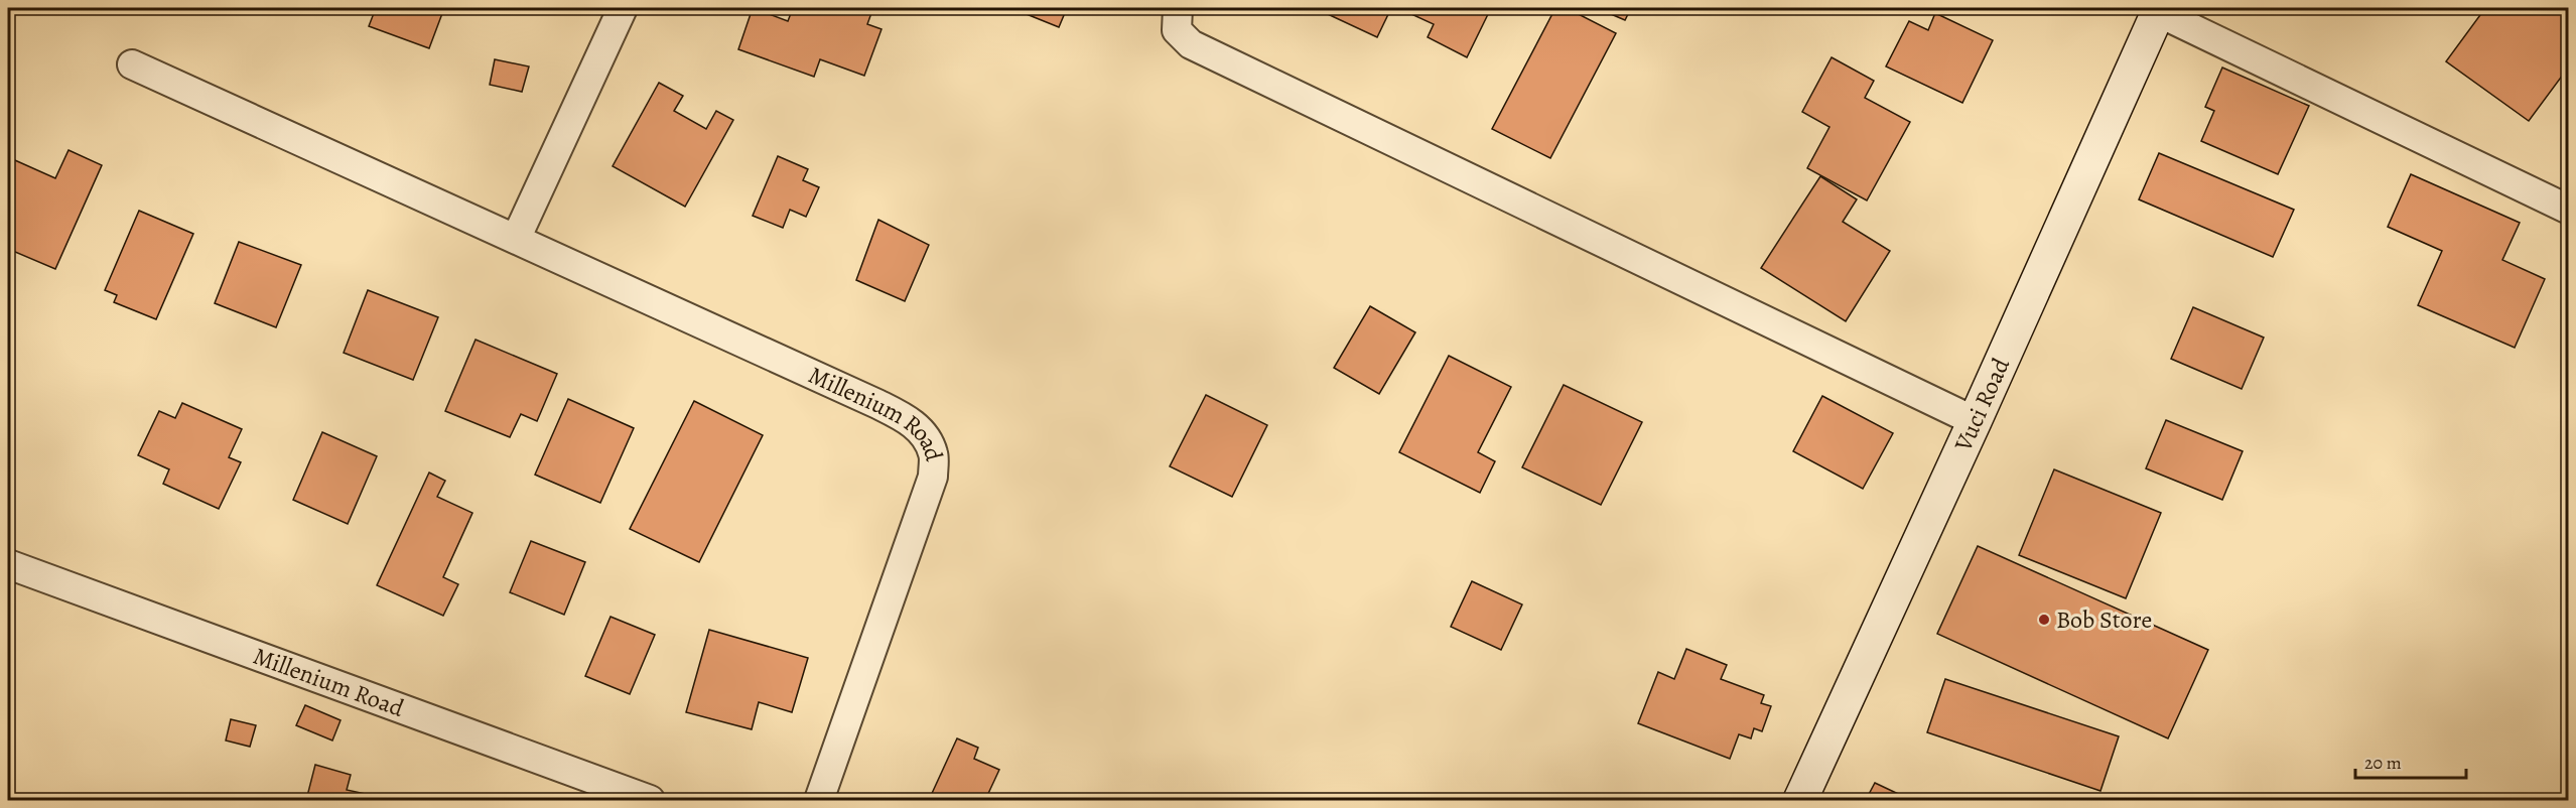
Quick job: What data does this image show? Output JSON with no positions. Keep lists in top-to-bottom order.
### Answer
{
  "streets": {
    "main road": ["Vuci Road"],
    "street": ["Millenium Road"]
  },
  "places": ["Bob Store"],
  "scale_bar": "20 m"
}
